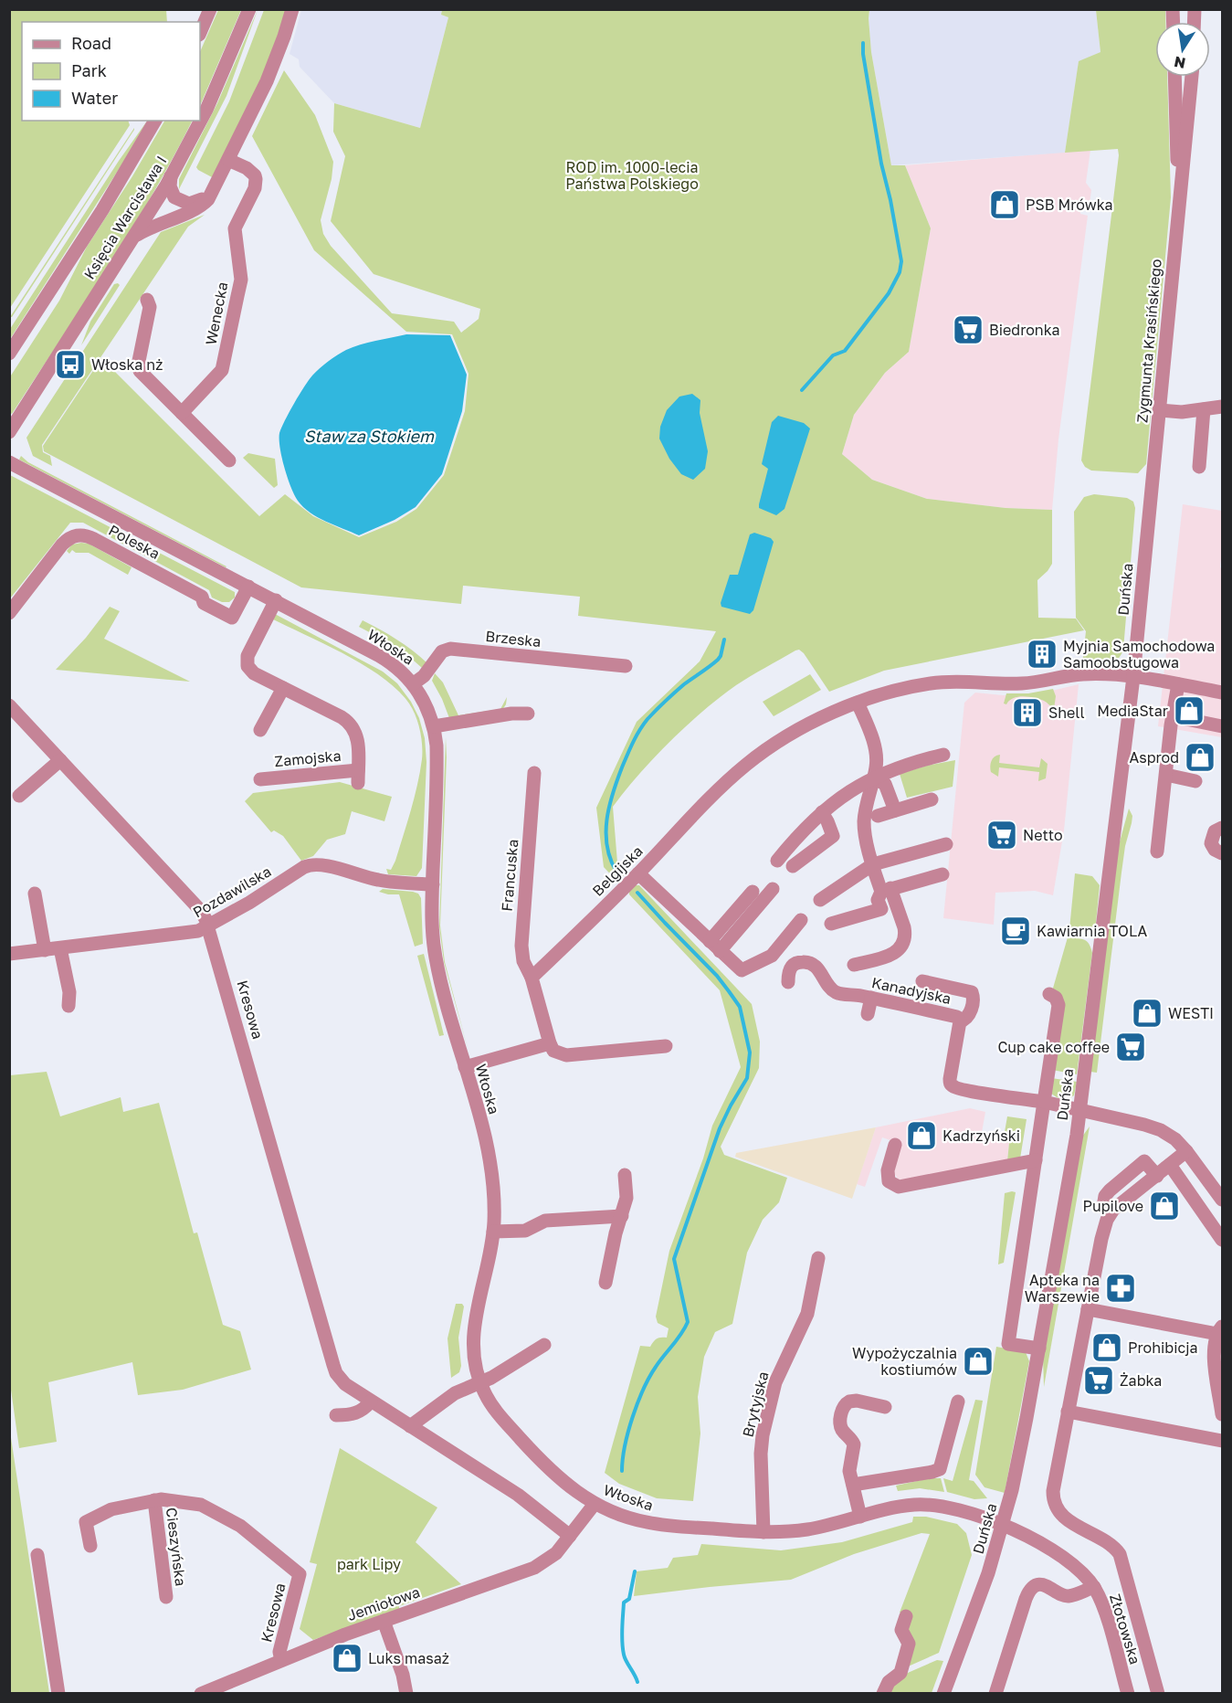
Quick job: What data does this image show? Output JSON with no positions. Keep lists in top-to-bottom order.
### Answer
{
  "streets": {
    "street": [
      "Księcia Warcisława I",
      "Wenecka",
      "Zygmunta Krasińskiego",
      "Poleska",
      "Duńska",
      "Brzeska",
      "Włoska",
      "Zamojska",
      "Belgijska",
      "Francuska",
      "Pozdawilska",
      "Kanadyjska",
      "Kresowa",
      "Brytyjska",
      "Cieszyńska",
      "Jemiołowa",
      "Złotowska"
    ]
  },
  "crossings": [
    ["Zygmunta Krasińskiego", "Duńska"],
    ["Poleska", "Włoska"],
    ["Duńska", "Włoska"],
    ["Duńska", "Belgijska"],
    ["Duńska", "Złotowska"],
    ["Brzeska", "Włoska"],
    ["Włoska", "Zamojska"],
    ["Włoska", "Pozdawilska"],
    ["Włoska", "Brytyjska"],
    ["Włoska", "Jemiołowa"],
    ["Włoska", "Złotowska"],
    ["Belgijska", "Francuska"],
    ["Pozdawilska", "Kresowa"],
    ["Kresowa", "Cieszyńska"],
    ["Kresowa", "Jemiołowa"]
  ],
  "water": ["Staw za Stokiem"],
  "parks": ["ROD im. 1000-lecia Państwa Polskiego", "park Lipy"],
  "places": {
    "shop": [
      "PSB Mrówka",
      "MediaStar",
      "Asprod",
      "WESTI",
      "Kadrzyński",
      "Pupilove",
      "Prohibicja",
      "Wypożyczalnia kostiumów",
      "Luks masaż"
    ],
    "supermarket": [
      "Biedronka",
      "Netto",
      "Cup cake coffee",
      "Żabka"
    ],
    "bus stop": ["Włoska nż"],
    "building": ["Myjnia Samochodowa Samoobsługowa", "Shell"],
    "cafe": ["Kawiarnia TOLA"],
    "pharmacy": ["Apteka na Warszewie"]
  },
  "legend": ["Road", "Park", "Water"],
  "north": "bottom"
}
